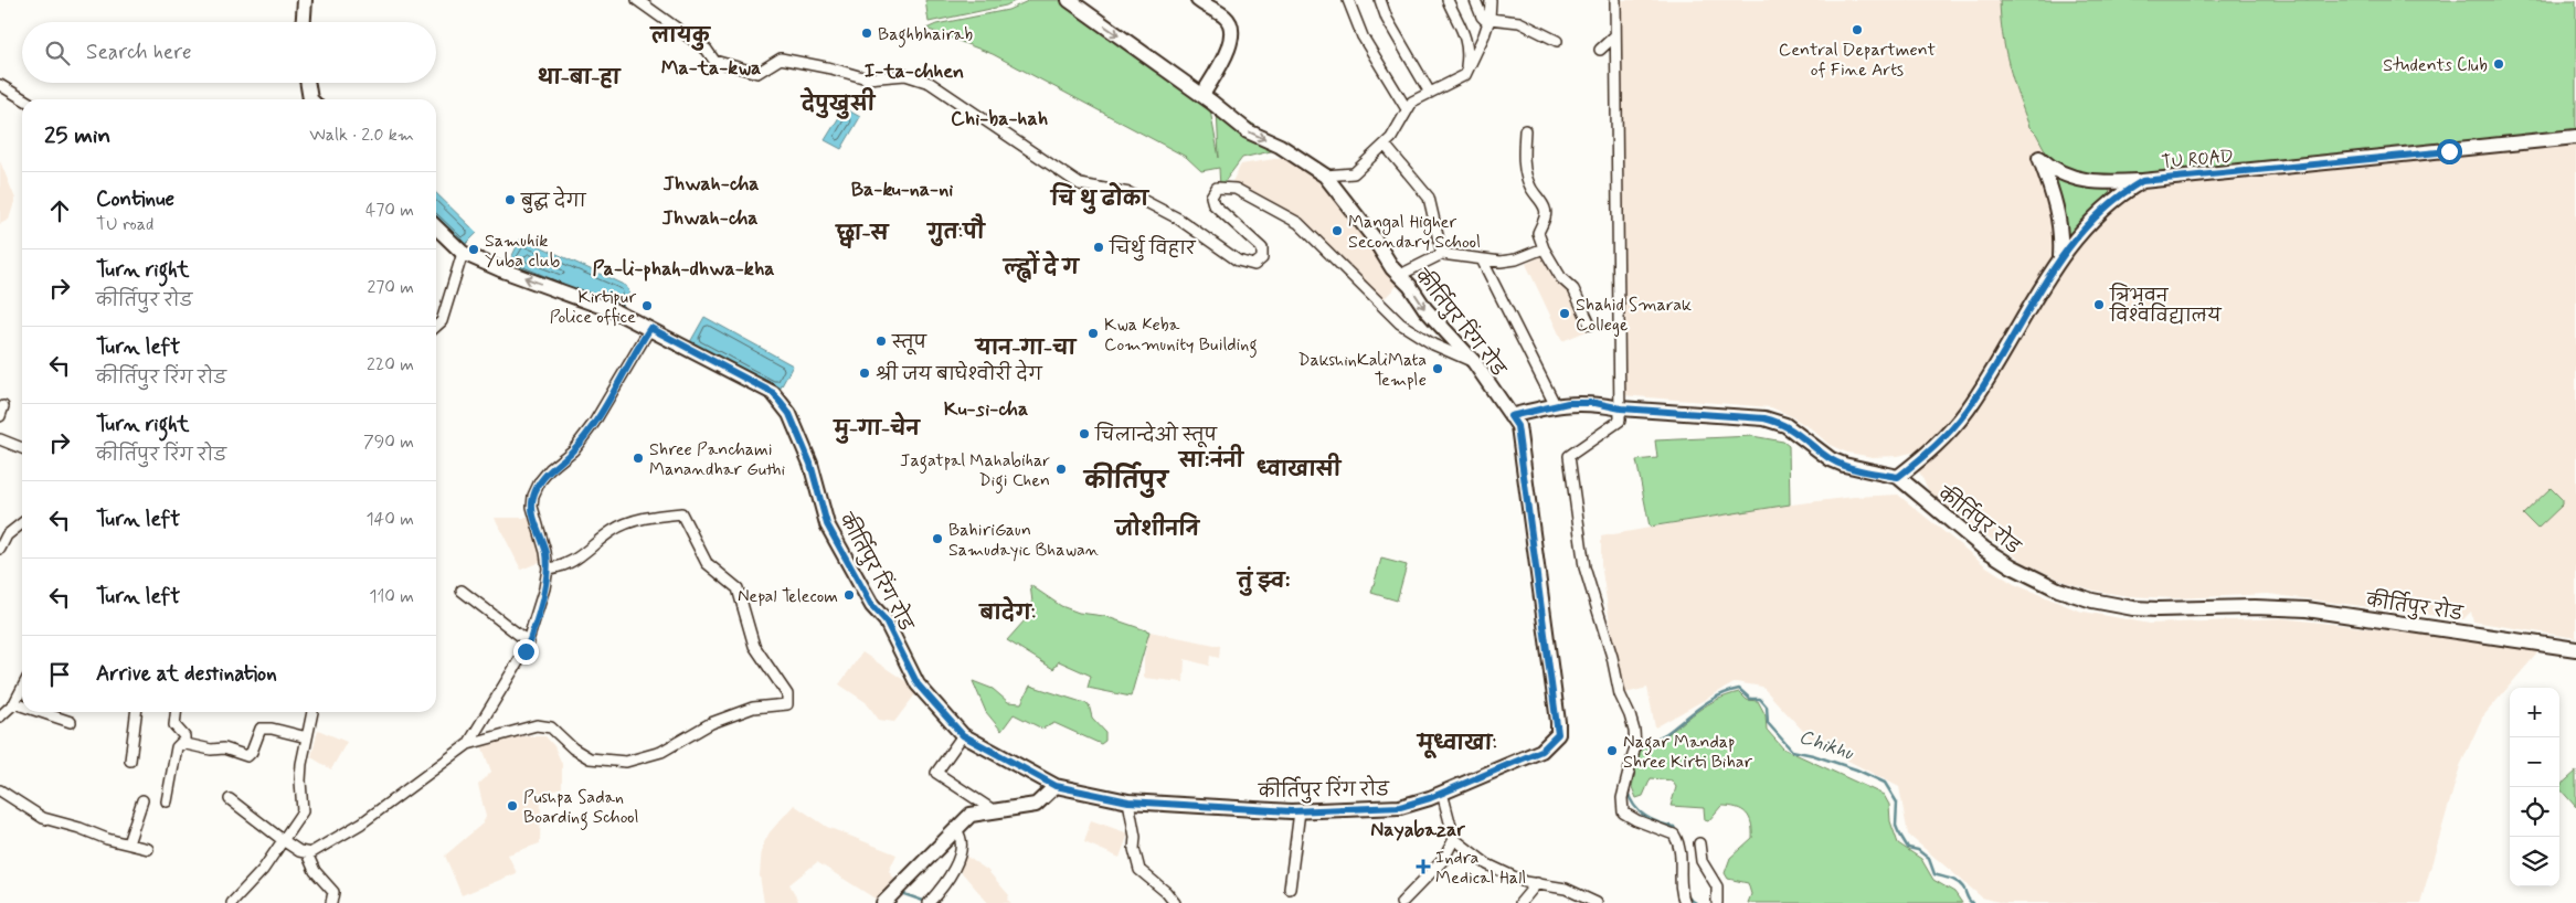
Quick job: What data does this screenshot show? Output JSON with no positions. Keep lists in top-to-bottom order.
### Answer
{
  "streets": {
    "street": ["TU ROAD", "कीर्तिपुर रिंग रोड", "कीर्तिपुर रोड"]
  },
  "crossings": [
    ["TU ROAD", "कीर्तिपुर रोड"],
    ["कीर्तिपुर रिंग रोड", "कीर्तिपुर रोड"]
  ],
  "districts": [
    "लायकु",
    "Ma-ta-kwa",
    "I-ta-chhen",
    "था-बा-हा",
    "देपुखुसी",
    "Chi-ba-hah",
    "Jhwah-cha",
    "Ba-ku-na-ni",
    "चि थु ढोका",
    "Jhwah-cha",
    "गुत:पौ",
    "छ्वा-स",
    "ल्ह्वों दे ग",
    "Pa-li-phah-dhwa-kha",
    "यान-गा-चा",
    "Ku-si-cha",
    "मु-गा-चेन",
    "साःनंनी",
    "ध्वाखासी",
    "कीर्तिपुर",
    "जोशीननि",
    "तुं झ्वः",
    "बादेग:",
    "मूध्वाखा:",
    "Nayabazar"
  ],
  "water": ["Chikhu"],
  "places": {
    "other": [
      "Central Department of Fine Arts",
      "Baghbhairab",
      "Students Club",
      "बुद्ध देगा",
      "Mangal Higher Secondary School",
      "चिर्थु विहार",
      "Samuhik Yuba club",
      "त्रिभुवन विश्वविद्यालय",
      "Kirtipur Police office",
      "Shahid Smarak College",
      "Kwa Keba Community Building",
      "स्तूप",
      "DakshinKaliMata Temple",
      "श्री जय बाघेश्वोरी देग",
      "चिलान्देओ स्तूप",
      "Shree Panchami Manandhar Guthi",
      "Jagatpal Mahabihar Digi Chen",
      "BahiriGaun Samudayic Bhawan",
      "Nepal Telecom",
      "Nagar Mandap Shree Kirti Bihar",
      "Pushpa Sadan Boarding School"
    ],
    "health": ["Indra Medical Hall"]
  },
  "page": {
    "search": "Search here",
    "heading": ["25 min", "Walk · 2.0 km"],
    "list": [
      ["Continue", "TU road", "470 m"],
      ["Turn right", "कीर्तिपुर रोड", "270 m"],
      ["Turn left", "कीर्तिपुर रिंग रोड", "220 m"],
      ["Turn right", "कीर्तिपुर रिंग रोड", "790 m"],
      ["Turn left", "140 m"],
      ["Turn left", "110 m"],
      "Arrive at destination"
    ],
    "map_buttons": ["+", "−"]
  }
}
